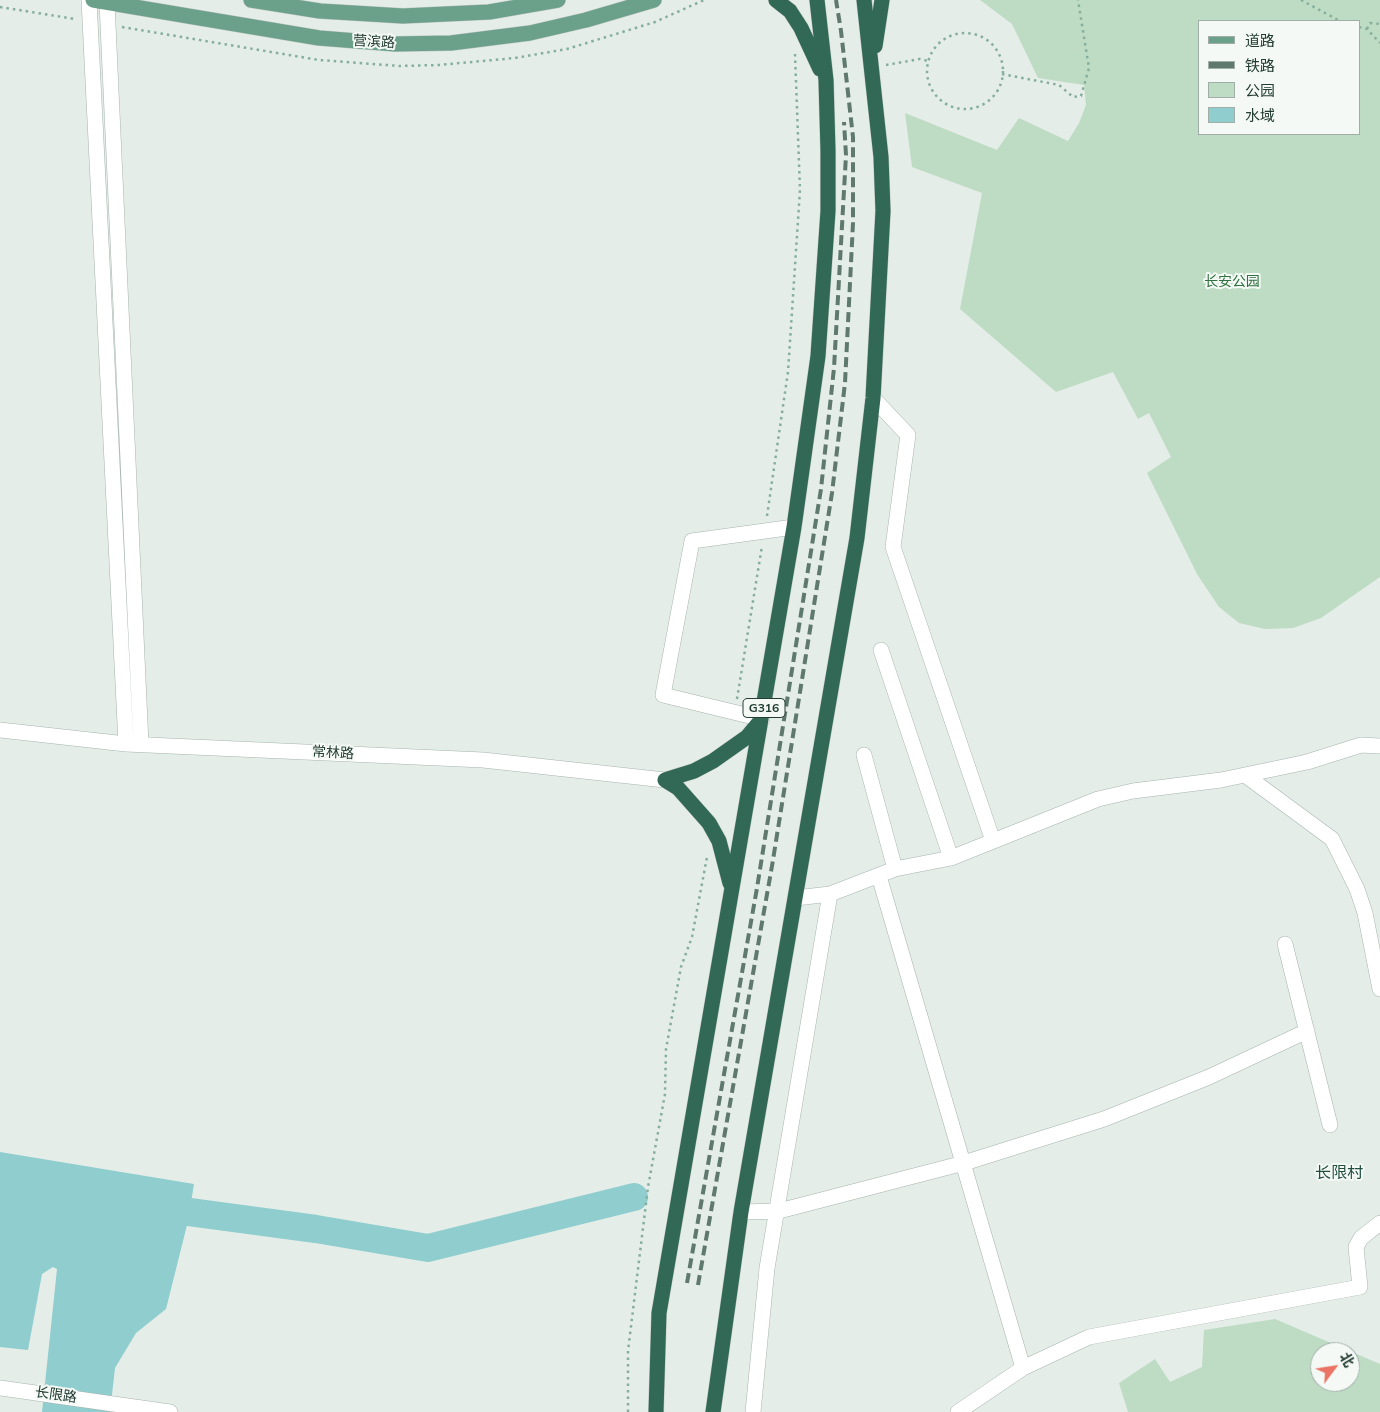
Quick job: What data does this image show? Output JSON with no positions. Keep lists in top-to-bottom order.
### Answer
{
  "streets": {
    "highway": ["G316"],
    "main road": ["营滨路"],
    "street": ["常林路", "长限路"]
  },
  "districts": ["长限村"],
  "parks": ["长安公园"],
  "legend": [
    "道路",
    "铁路",
    "公园",
    "水域"
  ],
  "north": "top right"
}
